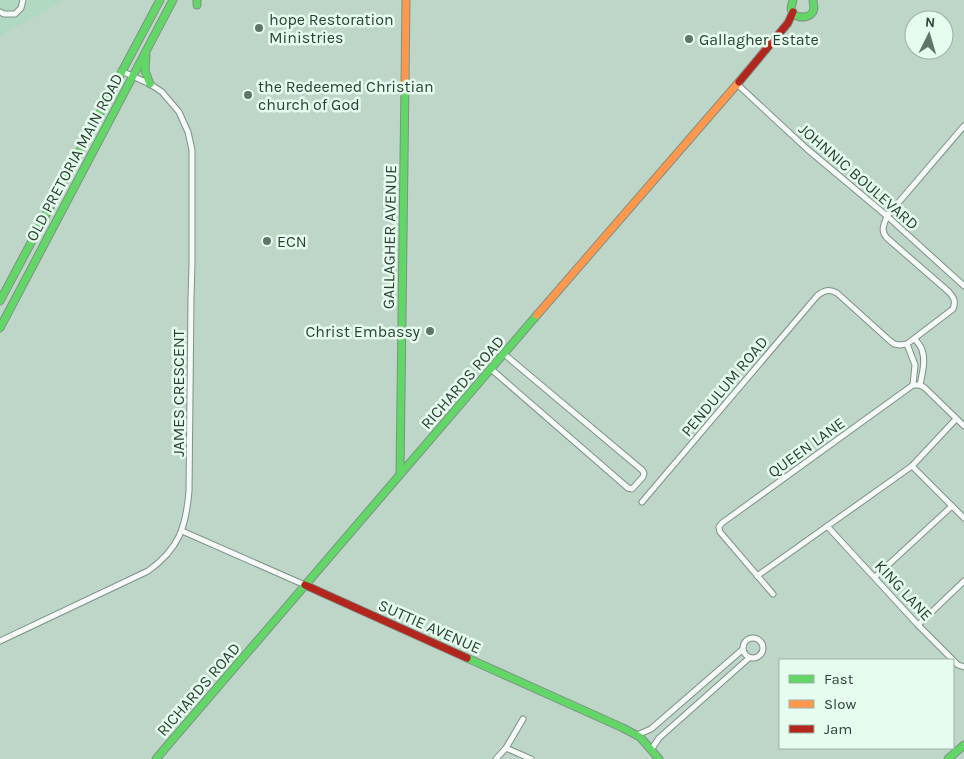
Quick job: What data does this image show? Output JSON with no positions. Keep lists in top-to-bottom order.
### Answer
{
  "streets": {
    "street": [
      "OLD PRETORIA MAIN ROAD",
      "JOHNNIC BOULEVARD",
      "GALLAGHER AVENUE",
      "RICHARDS ROAD",
      "PENDULUM ROAD",
      "JAMES CRESCENT",
      "QUEEN LANE",
      "KING LANE",
      "SUTTIE AVENUE"
    ]
  },
  "crossings": [
    ["OLD PRETORIA MAIN ROAD", "JAMES CRESCENT"],
    ["JOHNNIC BOULEVARD", "RICHARDS ROAD"],
    ["GALLAGHER AVENUE", "RICHARDS ROAD"],
    ["RICHARDS ROAD", "SUTTIE AVENUE"],
    ["JAMES CRESCENT", "SUTTIE AVENUE"]
  ],
  "places": [
    "hope Restoration Ministries",
    "Gallagher Estate",
    "the Redeemed Christian church of God",
    "ECN",
    "Christ Embassy"
  ],
  "legend": ["Fast", "Slow", "Jam"],
  "north": "top"
}
